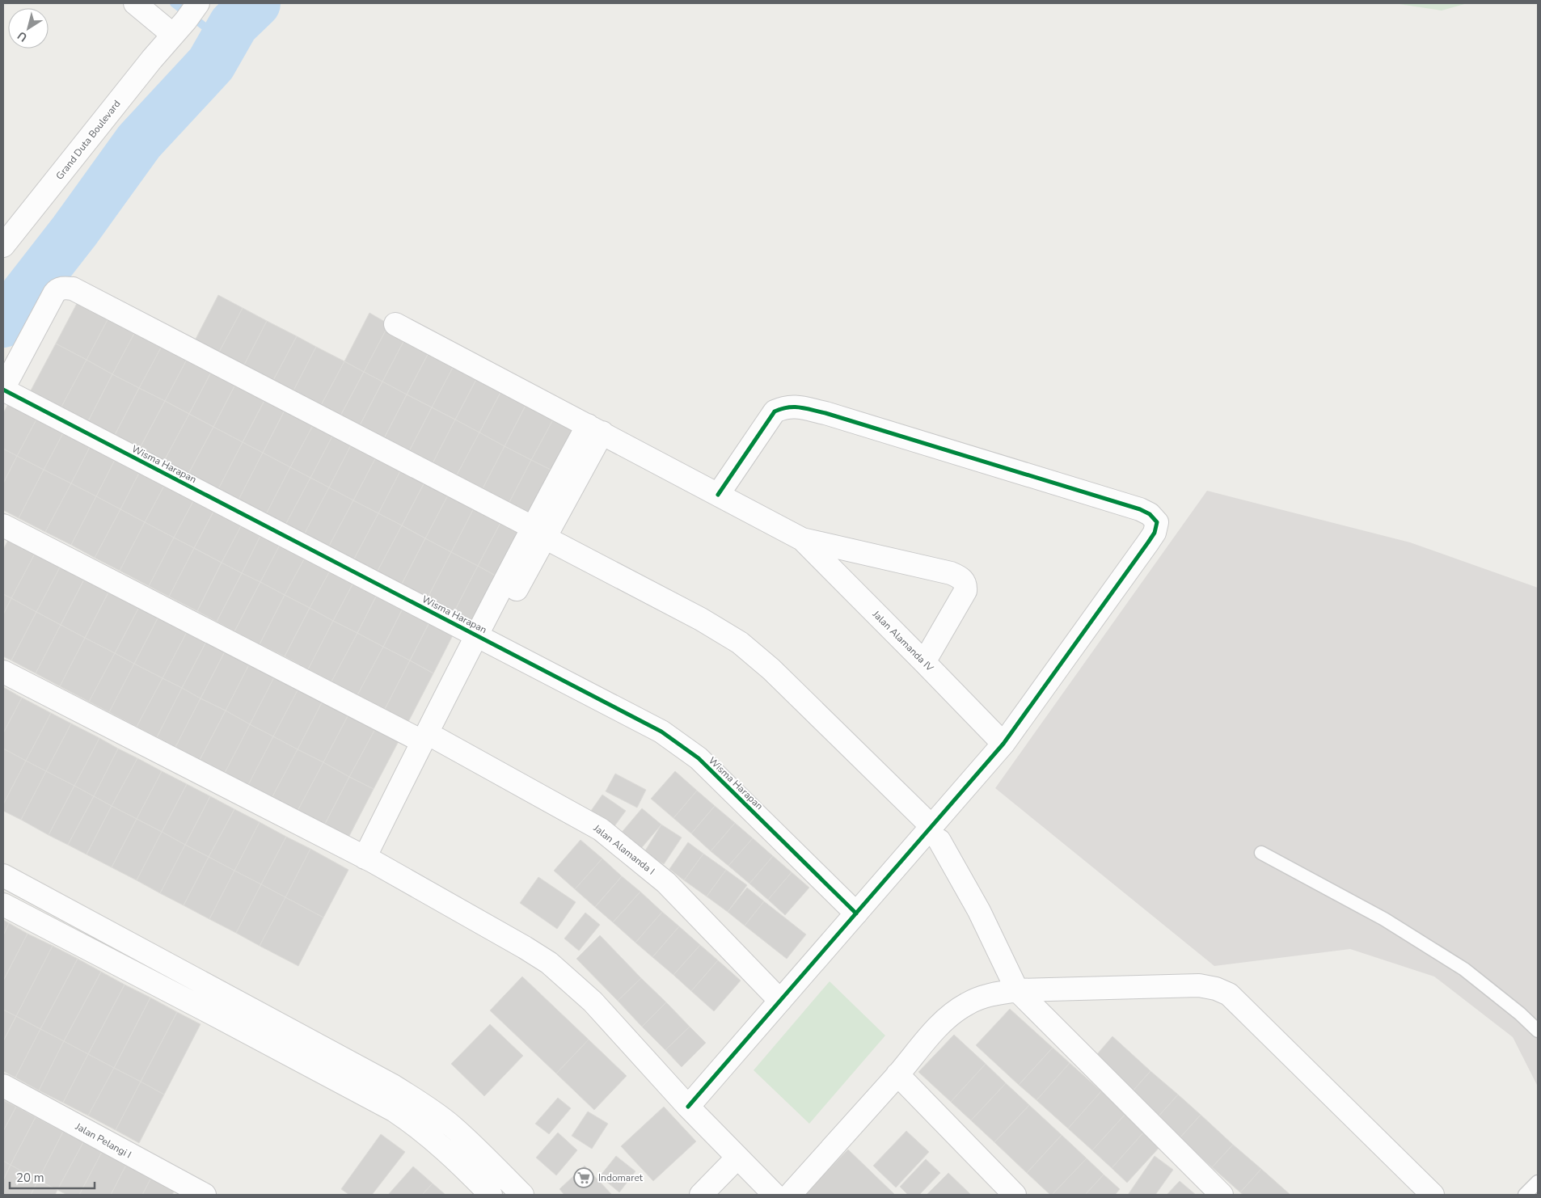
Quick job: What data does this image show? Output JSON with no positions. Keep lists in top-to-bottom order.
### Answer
{
  "streets": {
    "street": [
      "Grand Duta Boulevard",
      "Wisma Harapan",
      "Jalan Alamanda IV",
      "Jalan Alamanda I",
      "Jalan Pelangi I"
    ]
  },
  "crossings": [
    ["Wisma Harapan", "Jalan Alamanda I"]
  ],
  "places": {
    "supermarket": ["Indomaret"]
  },
  "scale_bar": "20 m",
  "north": "bottom left"
}
